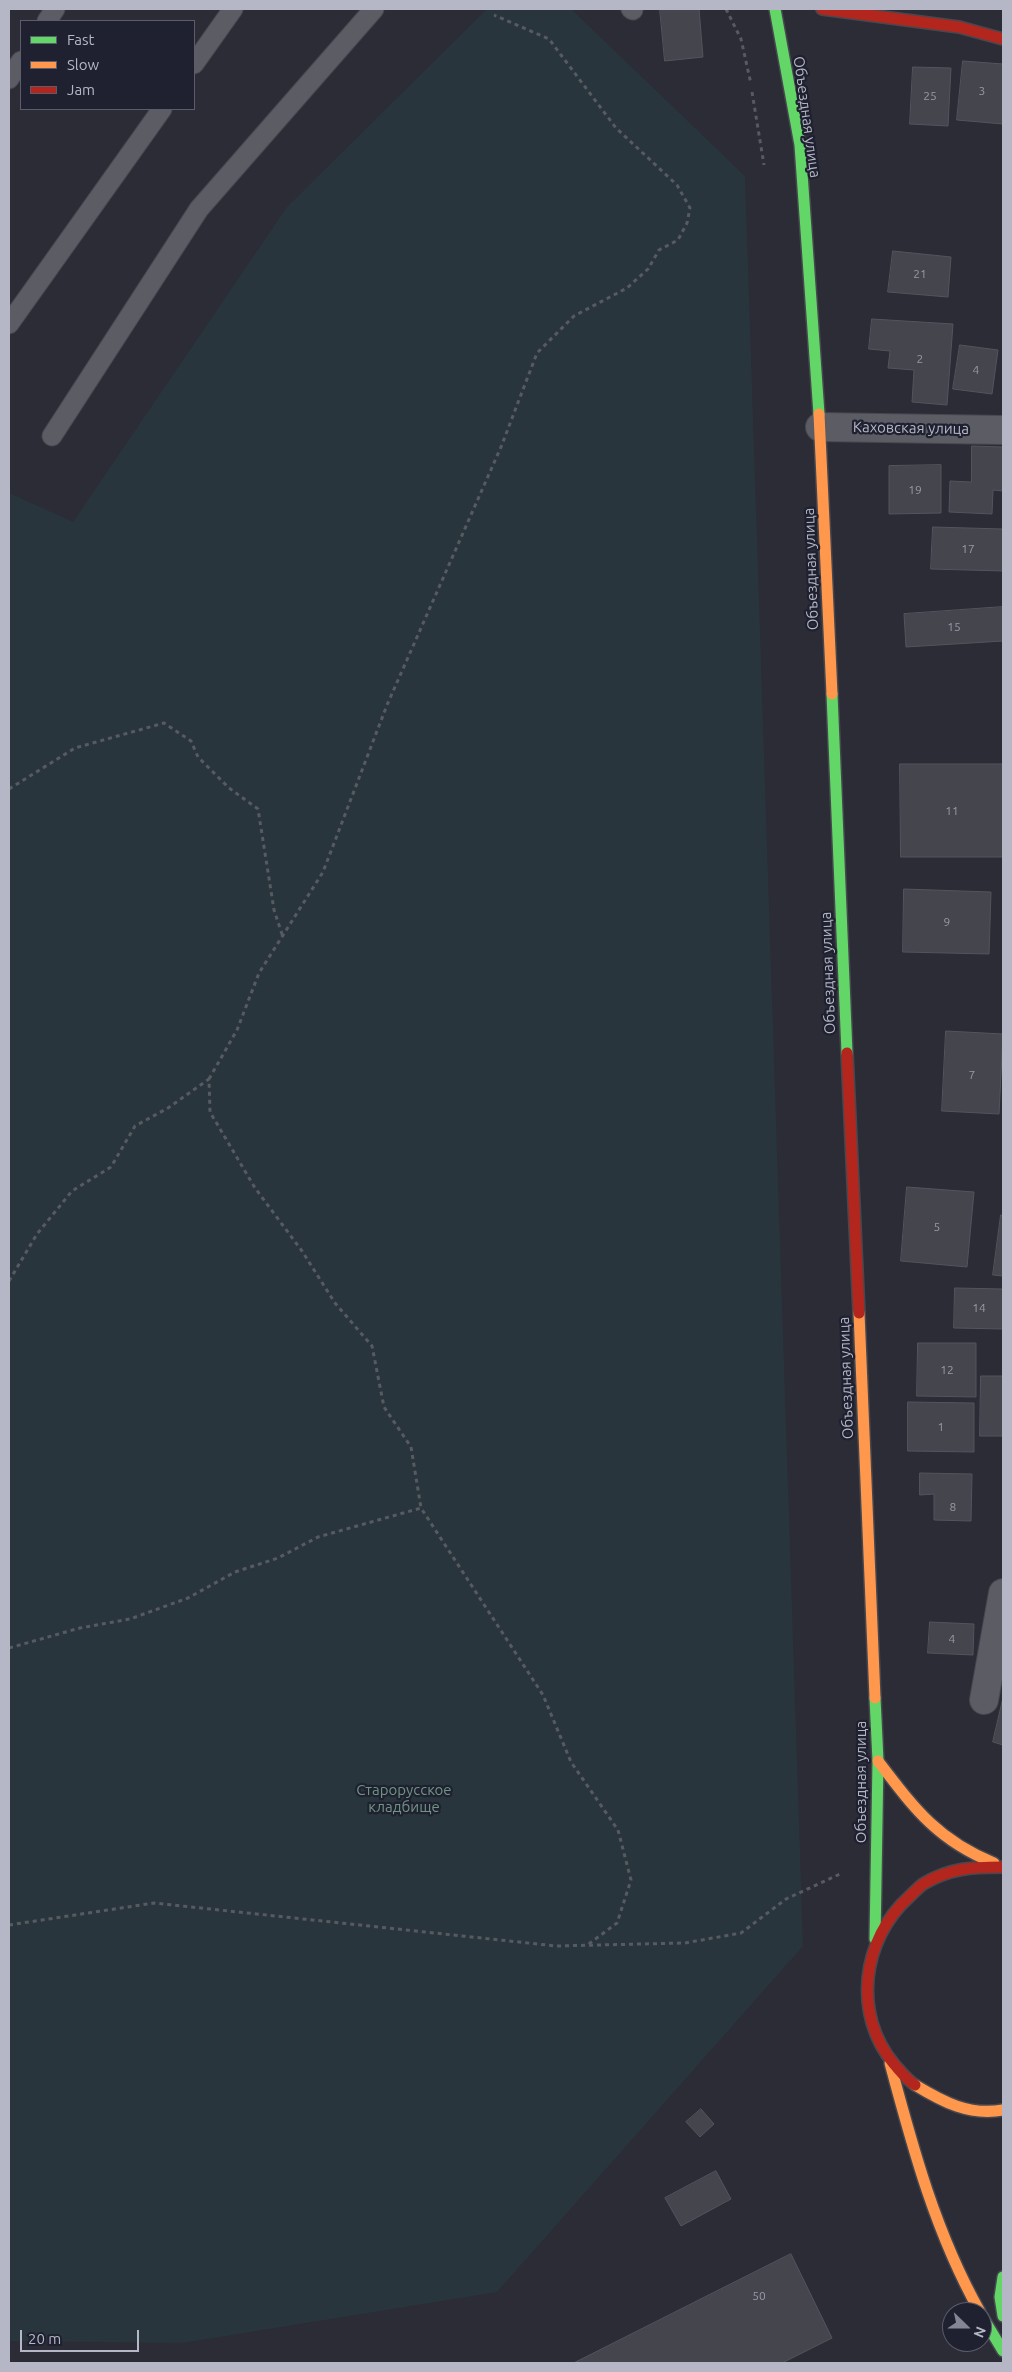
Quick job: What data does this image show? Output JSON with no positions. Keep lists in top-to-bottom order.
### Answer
{
  "streets": {
    "main road": ["Объездная улица"],
    "street": ["Каховская улица"]
  },
  "crossings": [
    ["Объездная улица", "Каховская улица"]
  ],
  "parks": ["Старорусское кладбище"],
  "house_numbers": [
    "3",
    "25",
    "21",
    "2",
    "4",
    "19",
    "17",
    "15",
    "11",
    "9",
    "7",
    "5",
    "14",
    "12",
    "1",
    "8",
    "4",
    "50"
  ],
  "legend": ["Fast", "Slow", "Jam"],
  "scale_bar": "20 m",
  "north": "right"
}
